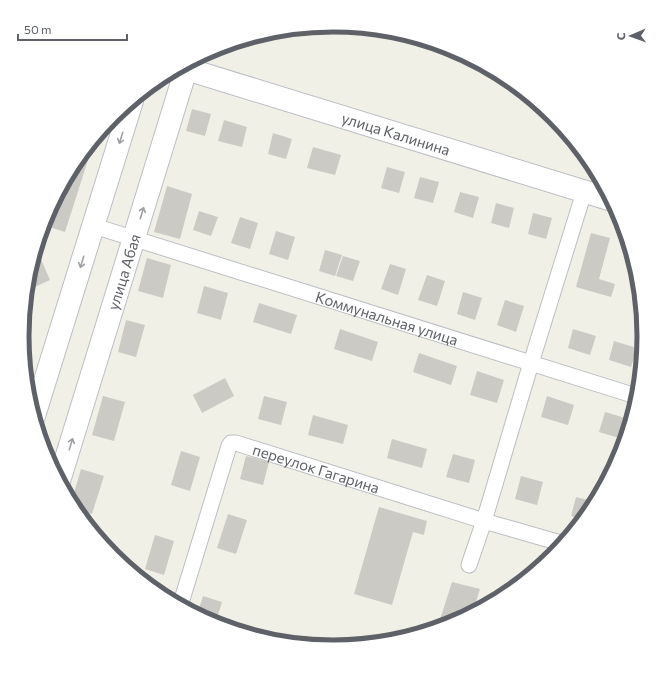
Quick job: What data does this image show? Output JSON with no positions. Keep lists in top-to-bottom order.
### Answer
{
  "streets": {
    "street": [
      "улица Калинина",
      "улица Абая",
      "Коммунальная улица",
      "переулок Гагарина"
    ]
  },
  "crossings": [
    ["улица Абая", "Коммунальная улица"]
  ],
  "scale_bar": "50 m",
  "north": "left"
}
